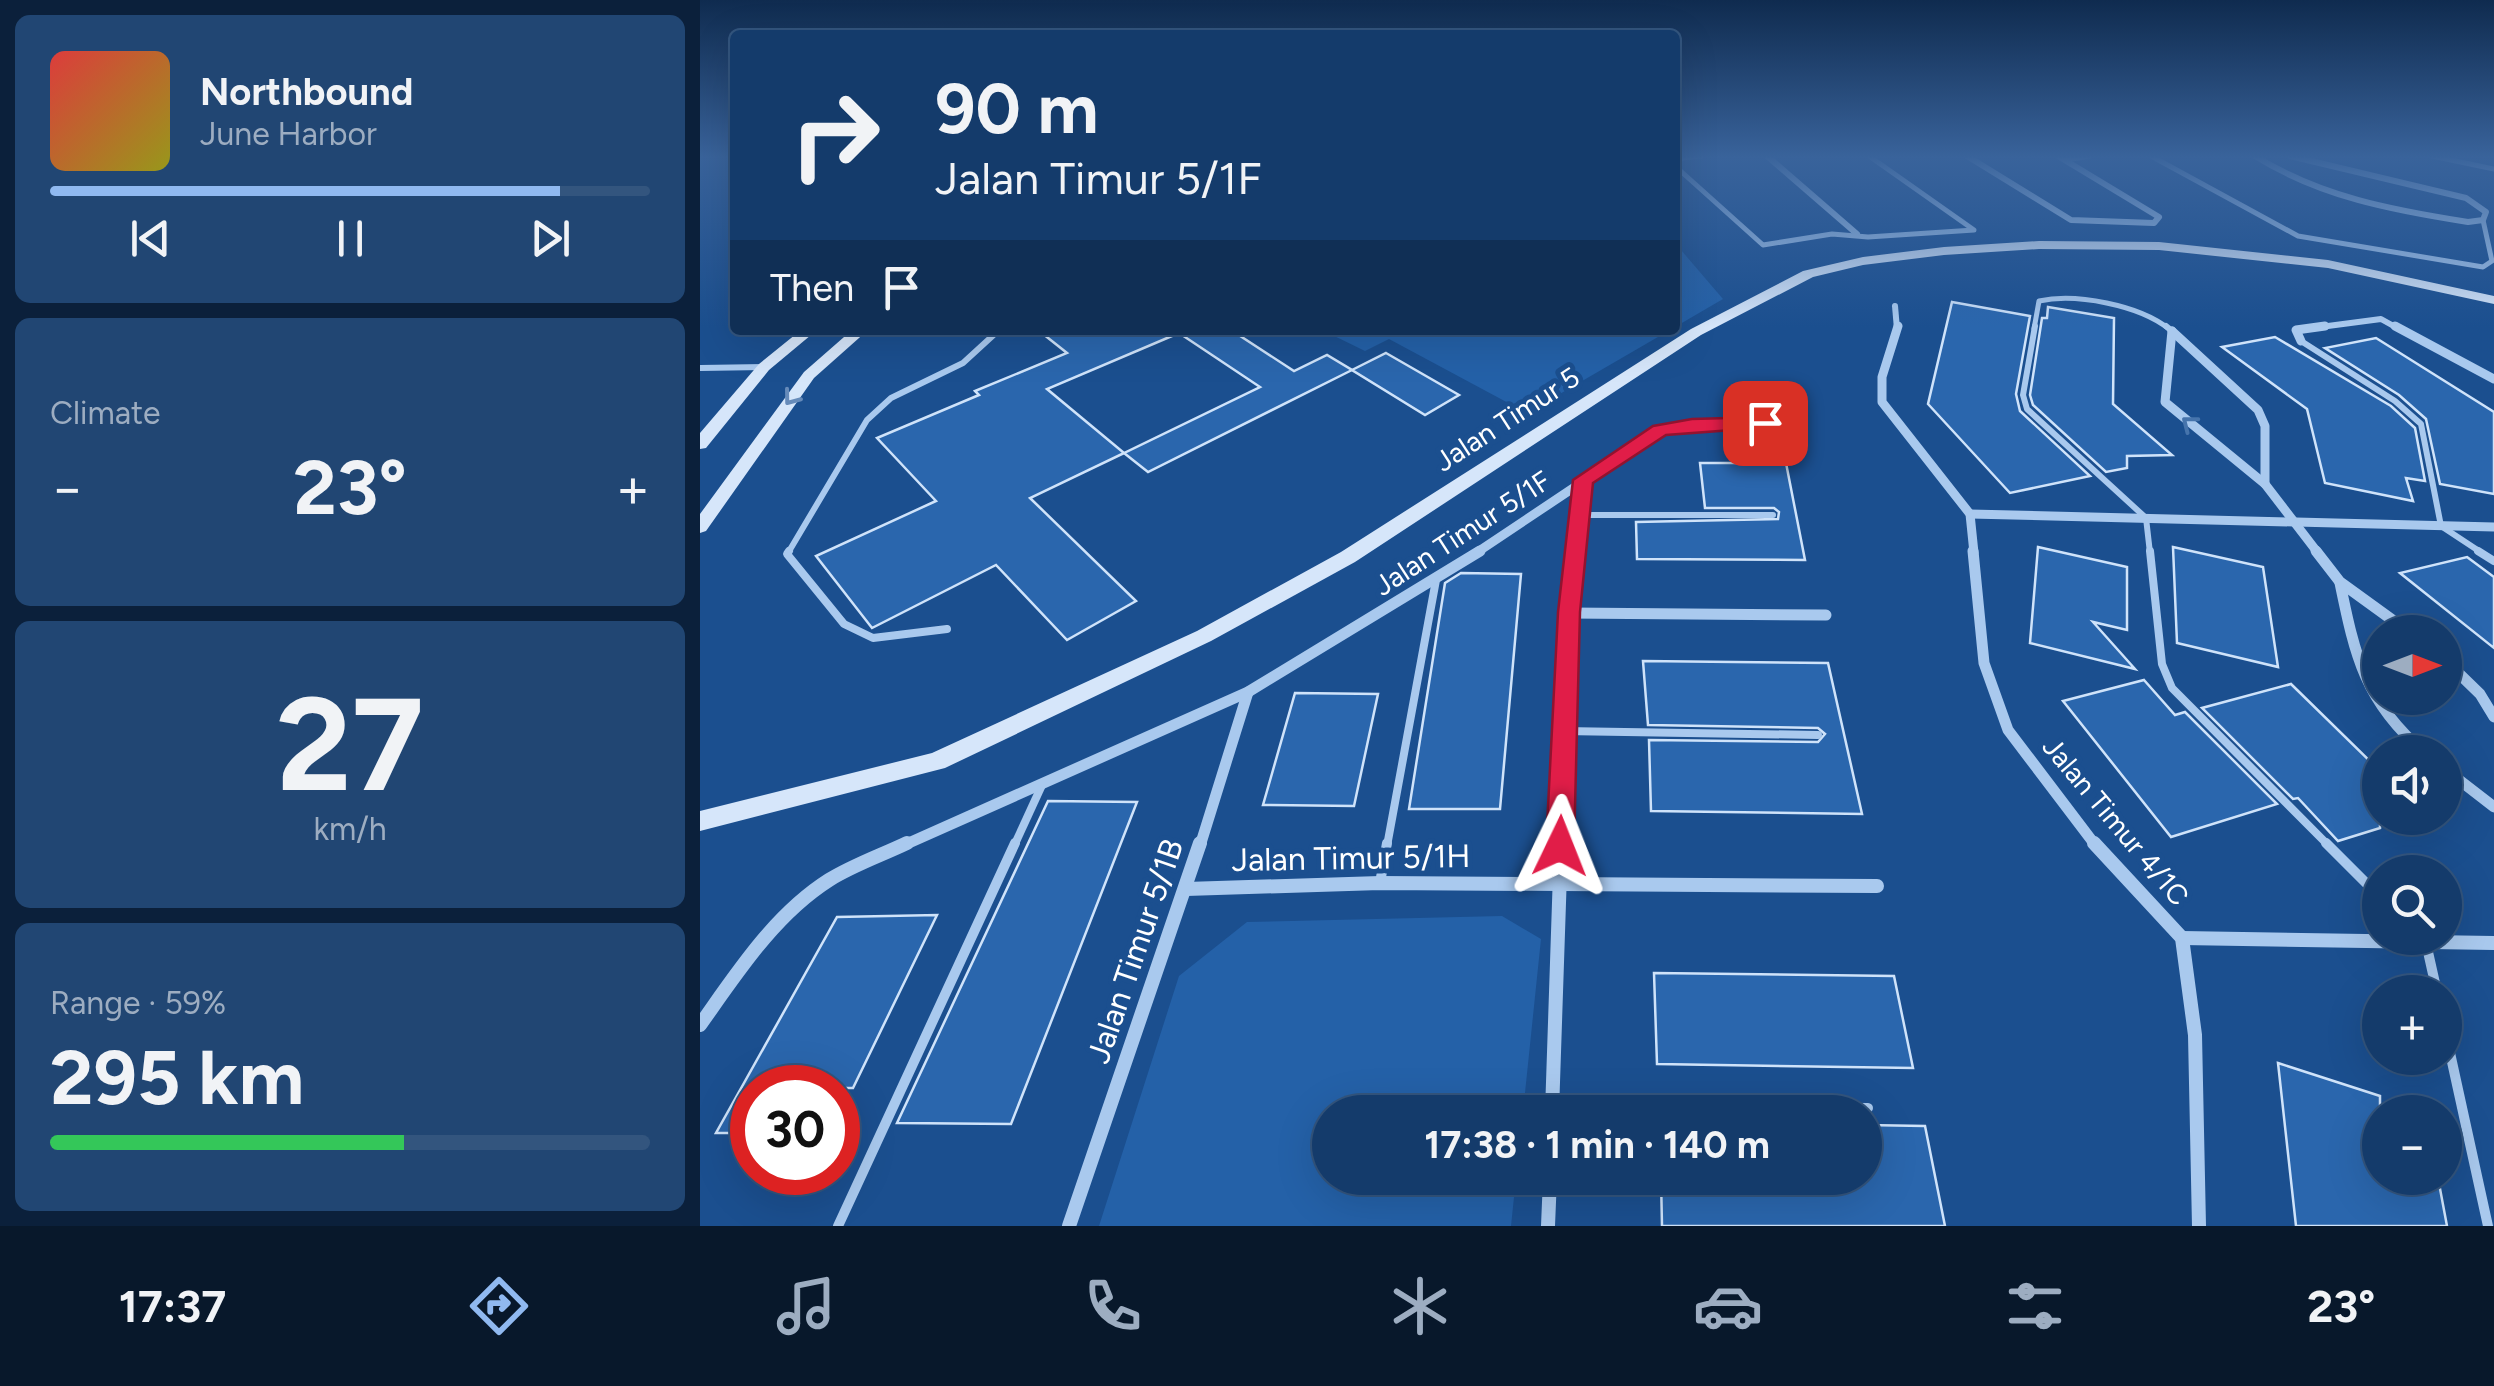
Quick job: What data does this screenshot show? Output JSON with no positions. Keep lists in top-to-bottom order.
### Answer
{
  "streets": {
    "street": [
      "Jalan Timur 5",
      "Jalan Timur 5/1F",
      "Jalan Timur 4/1C",
      "Jalan Timur 5/1H",
      "Jalan Timur 5/1B"
    ]
  },
  "crossings": [
    ["Jalan Timur 5/1F", "Jalan Timur 5/1B"],
    ["Jalan Timur 5/1H", "Jalan Timur 5/1B"]
  ],
  "north": "right",
  "page": {
    "turn": ["90 m", "Jalan Timur 5/1F"],
    "song": ["Northbound", "June Harbor"],
    "then": "Then",
    "tile": [
      "Climate",
      ["27", "km/h"],
      ["Range · 59%", "295 km"]
    ],
    "heat": ["−", "23°", "+"],
    "map_buttons": ["+", "−"],
    "limit": "30",
    "trip": "17:38 · 1 min · 140 m",
    "tabs": ["17:37", "23°"]
  }
}
